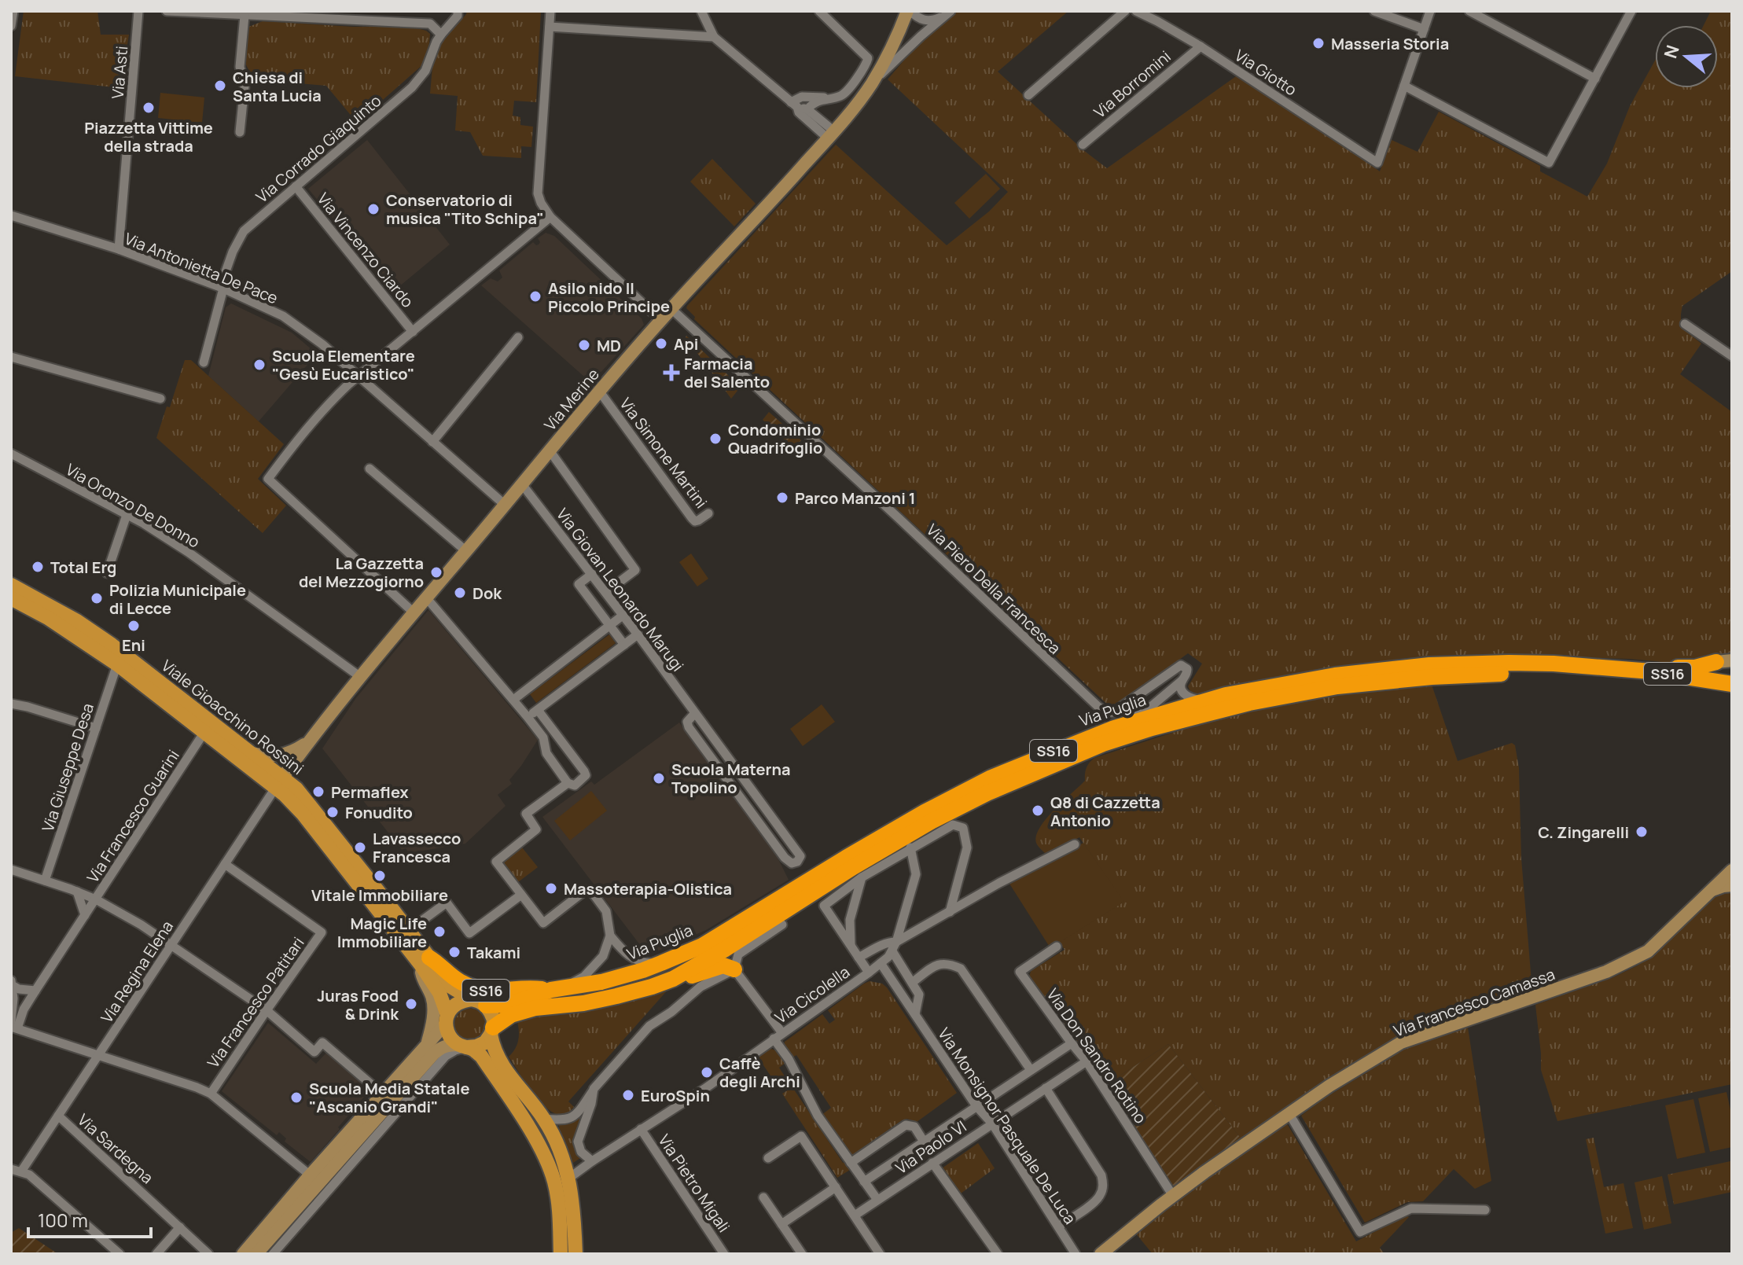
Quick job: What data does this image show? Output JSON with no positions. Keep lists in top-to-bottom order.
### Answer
{
  "streets": {
    "highway": ["SS16", "Via Puglia"],
    "main road": ["Viale Gioacchino Rossini"],
    "street": [
      "Via Asti",
      "Via Giotto",
      "Via Borromini",
      "Via Corrado Giaquinto",
      "Via Vincenzo Ciardo",
      "Via Antonietta De Pace",
      "Via Merine",
      "Via Simone Martini",
      "Via Oronzo De Donno",
      "Via Piero Della Francesca",
      "Via Giovan Leonardo Marugi",
      "Via Giuseppe Desa",
      "Via Francesco Guarini",
      "Via Regina Elena",
      "Via Cicolella",
      "Via Francesco Patitari",
      "Via Francesco Camassa",
      "Via Don Sandro Rotino",
      "Via Monsignor Pasquale De Luca",
      "Via Paolo VI",
      "Via Sardegna",
      "Via Pietro Migali"
    ]
  },
  "crossings": [
    ["Via Asti", "Via Antonietta De Pace"],
    ["Via Giotto", "Via Borromini"],
    ["Via Corrado Giaquinto", "Via Vincenzo Ciardo"],
    ["Via Corrado Giaquinto", "Via Antonietta De Pace"],
    ["Via Antonietta De Pace", "Via Merine"],
    ["Via Merine", "Via Simone Martini"],
    ["Via Merine", "Via Oronzo De Donno"],
    ["Via Merine", "Via Piero Della Francesca"],
    ["Via Merine", "Via Giovan Leonardo Marugi"],
    ["Via Merine", "Viale Gioacchino Rossini"],
    ["Via Merine", "Via Regina Elena"],
    ["Via Piero Della Francesca", "Via Puglia"],
    ["SS16", "Via Puglia"],
    ["SS16", "Viale Gioacchino Rossini"],
    ["Via Puglia", "Viale Gioacchino Rossini"],
    ["Viale Gioacchino Rossini", "Via Giuseppe Desa"],
    ["Viale Gioacchino Rossini", "Via Francesco Guarini"],
    ["Viale Gioacchino Rossini", "Via Regina Elena"],
    ["Via Regina Elena", "Via Francesco Patitari"],
    ["Via Regina Elena", "Via Sardegna"],
    ["Via Cicolella", "Via Monsignor Pasquale De Luca"],
    ["Via Cicolella", "Via Pietro Migali"],
    ["Via Francesco Camassa", "Via Don Sandro Rotino"],
    ["Via Don Sandro Rotino", "Via Paolo VI"],
    ["Via Monsignor Pasquale De Luca", "Via Paolo VI"]
  ],
  "places": {
    "other": [
      "Masseria Storia",
      "Chiesa di Santa Lucia",
      "Piazzetta Vittime della strada",
      "Conservatorio di musica \"Tito Schipa\"",
      "Asilo nido Il Piccolo Principe",
      "Api",
      "MD",
      "Scuola Elementare \"Gesù Eucaristico\"",
      "Condominio Quadrifoglio",
      "Parco Manzoni 1",
      "Total Erg",
      "La Gazzetta del Mezzogiorno",
      "Dok",
      "Polizia Municipale di Lecce",
      "Eni",
      "Scuola Materna Topolino",
      "Permaflex",
      "Q8 di Cazzetta Antonio",
      "Fonudito",
      "C. Zingarelli",
      "Lavassecco Francesca",
      "Vitale Immobiliare",
      "Massoterapia-Olistica",
      "Magic Life Immobiliare",
      "Takami",
      "Juras Food & Drink",
      "Caffè degli Archi",
      "EuroSpin",
      "Scuola Media Statale \"Ascanio Grandi\""
    ],
    "health": ["Farmacia del Salento"]
  },
  "scale_bar": "100 m",
  "north": "left"
}
